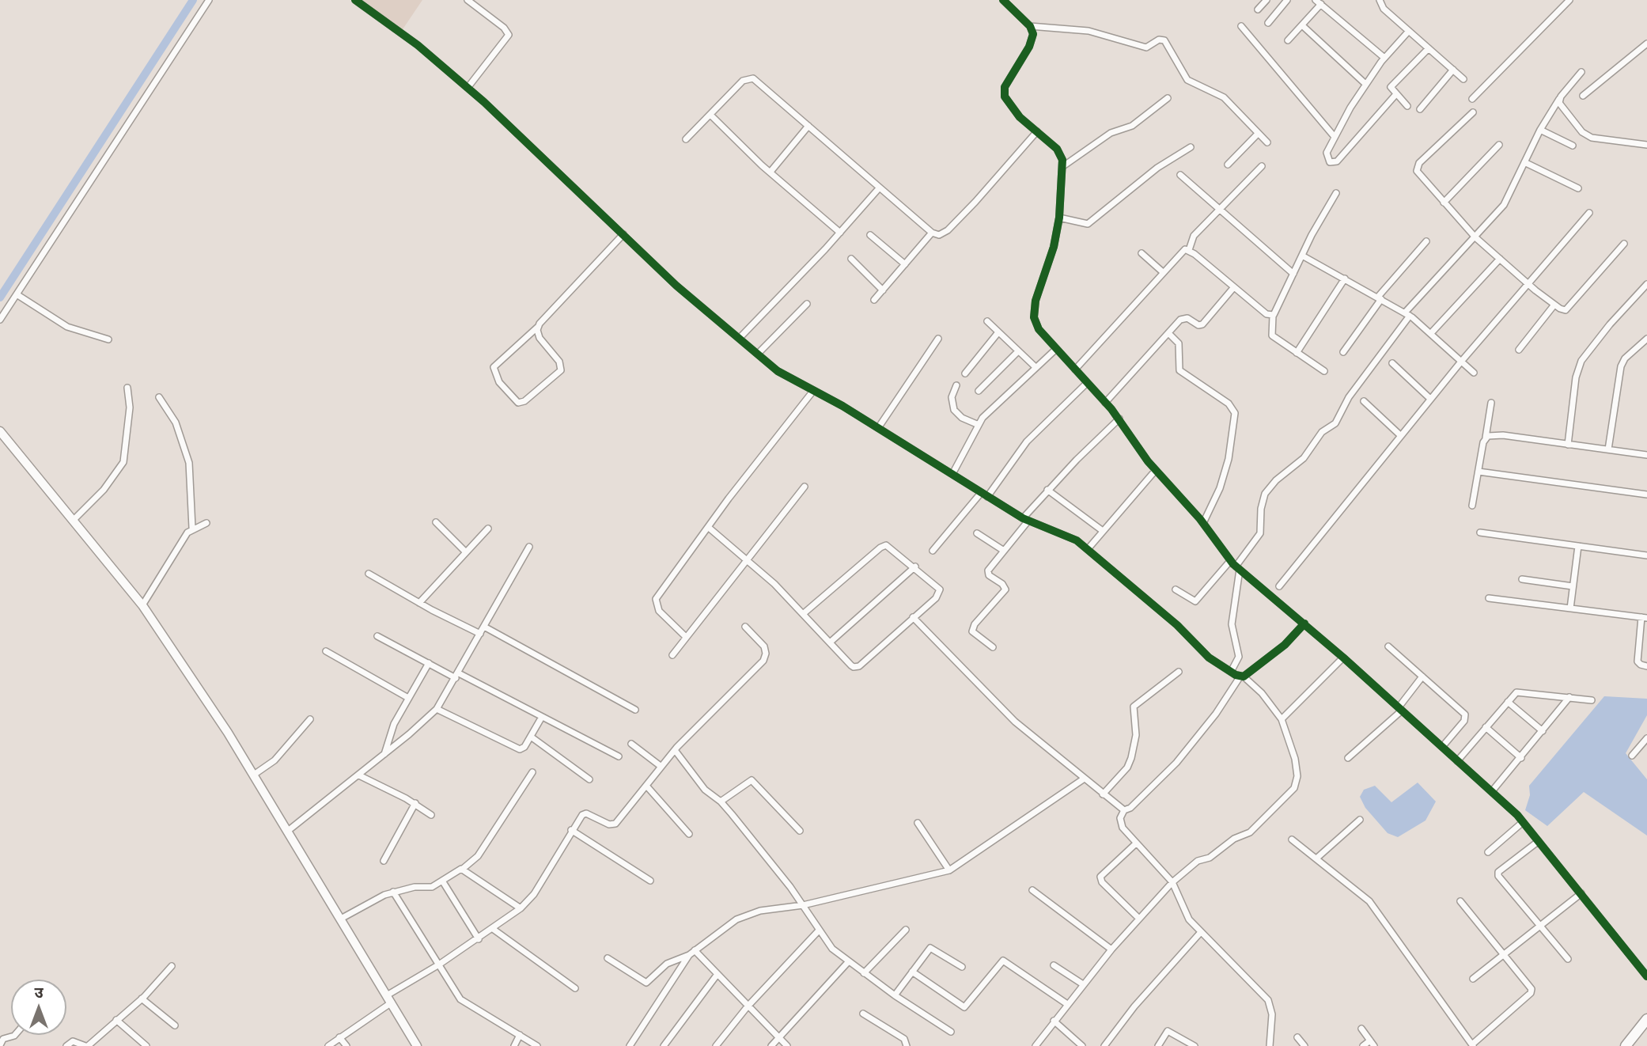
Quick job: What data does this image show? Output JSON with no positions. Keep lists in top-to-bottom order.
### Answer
{
  "north": "top"
}
